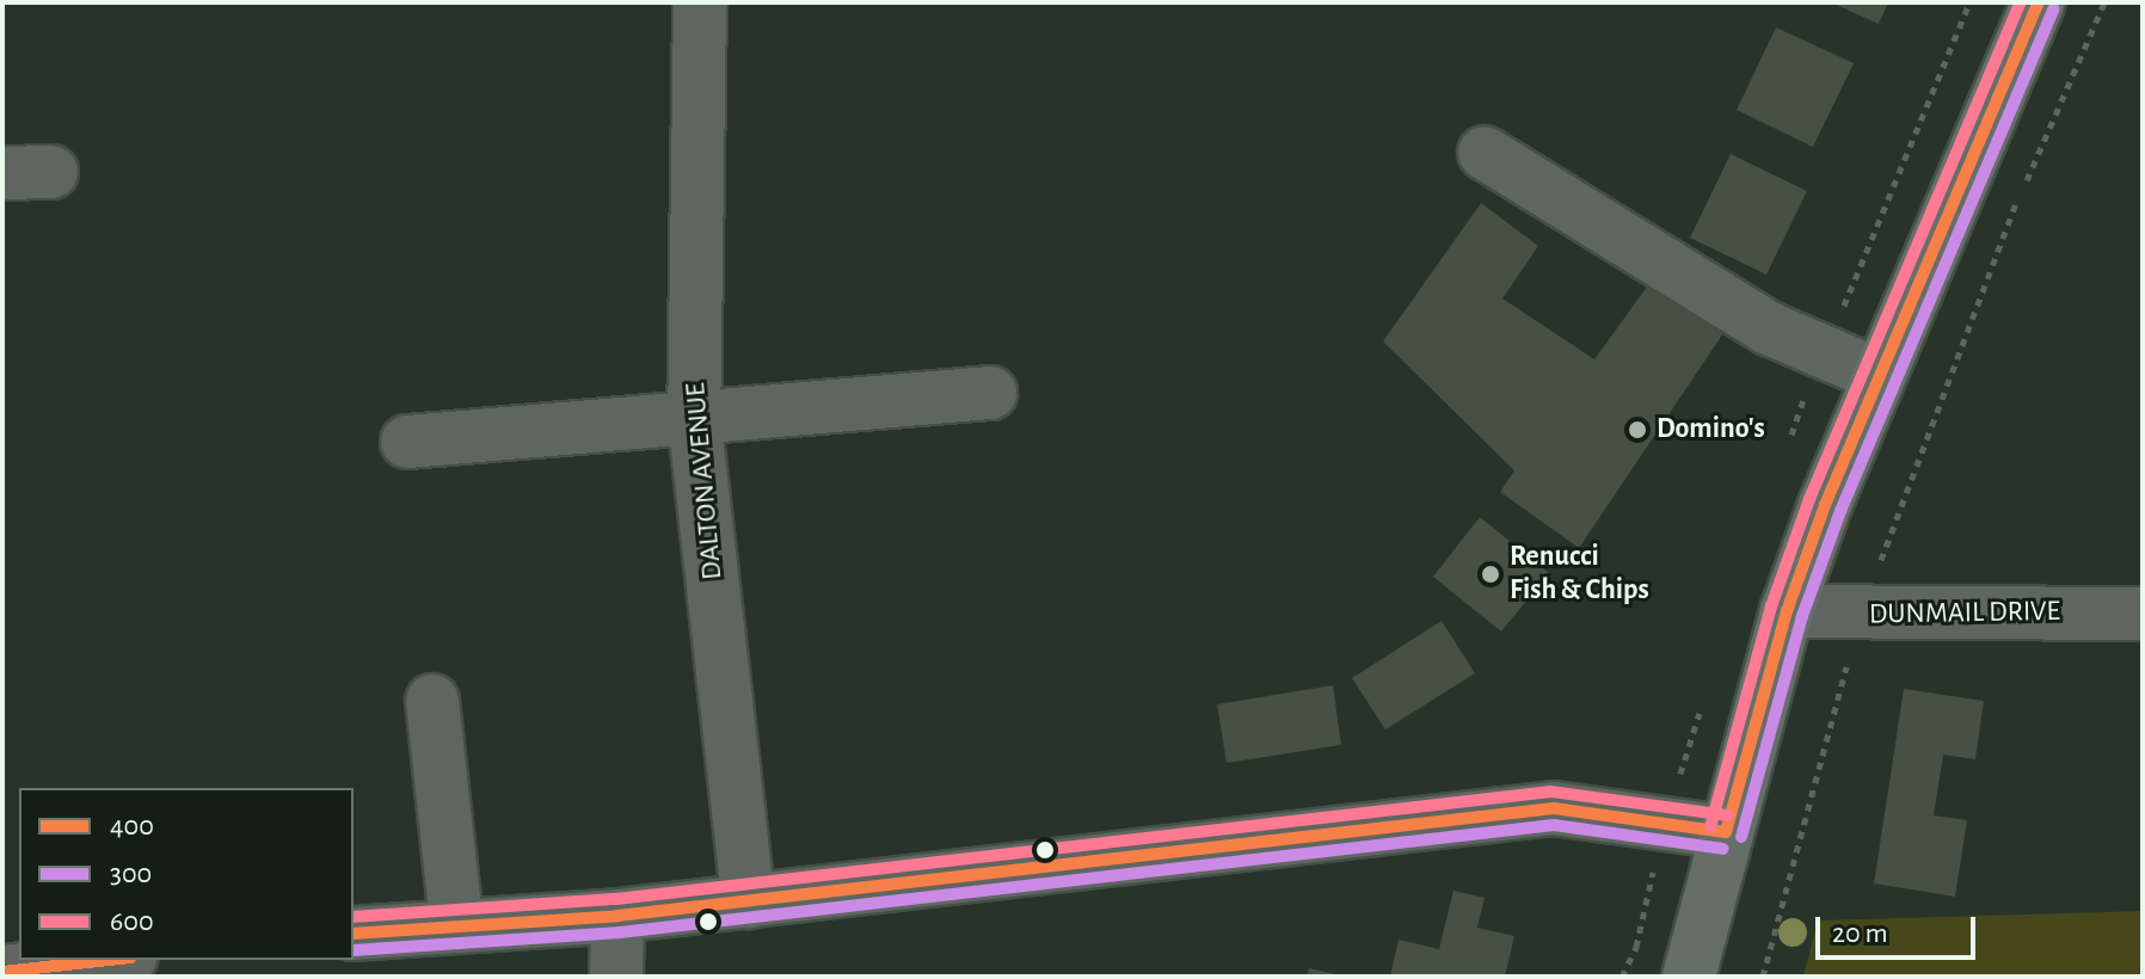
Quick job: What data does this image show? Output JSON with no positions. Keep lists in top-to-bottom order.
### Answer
{
  "streets": {
    "street": ["DALTON AVENUE", "DUNMAIL DRIVE"]
  },
  "places": ["Domino's", "Renucci Fish & Chips"],
  "lines": ["transit line 400", "transit line 600", "transit line 300"],
  "legend": ["400", "300", "600"],
  "scale_bar": "20 m"
}
